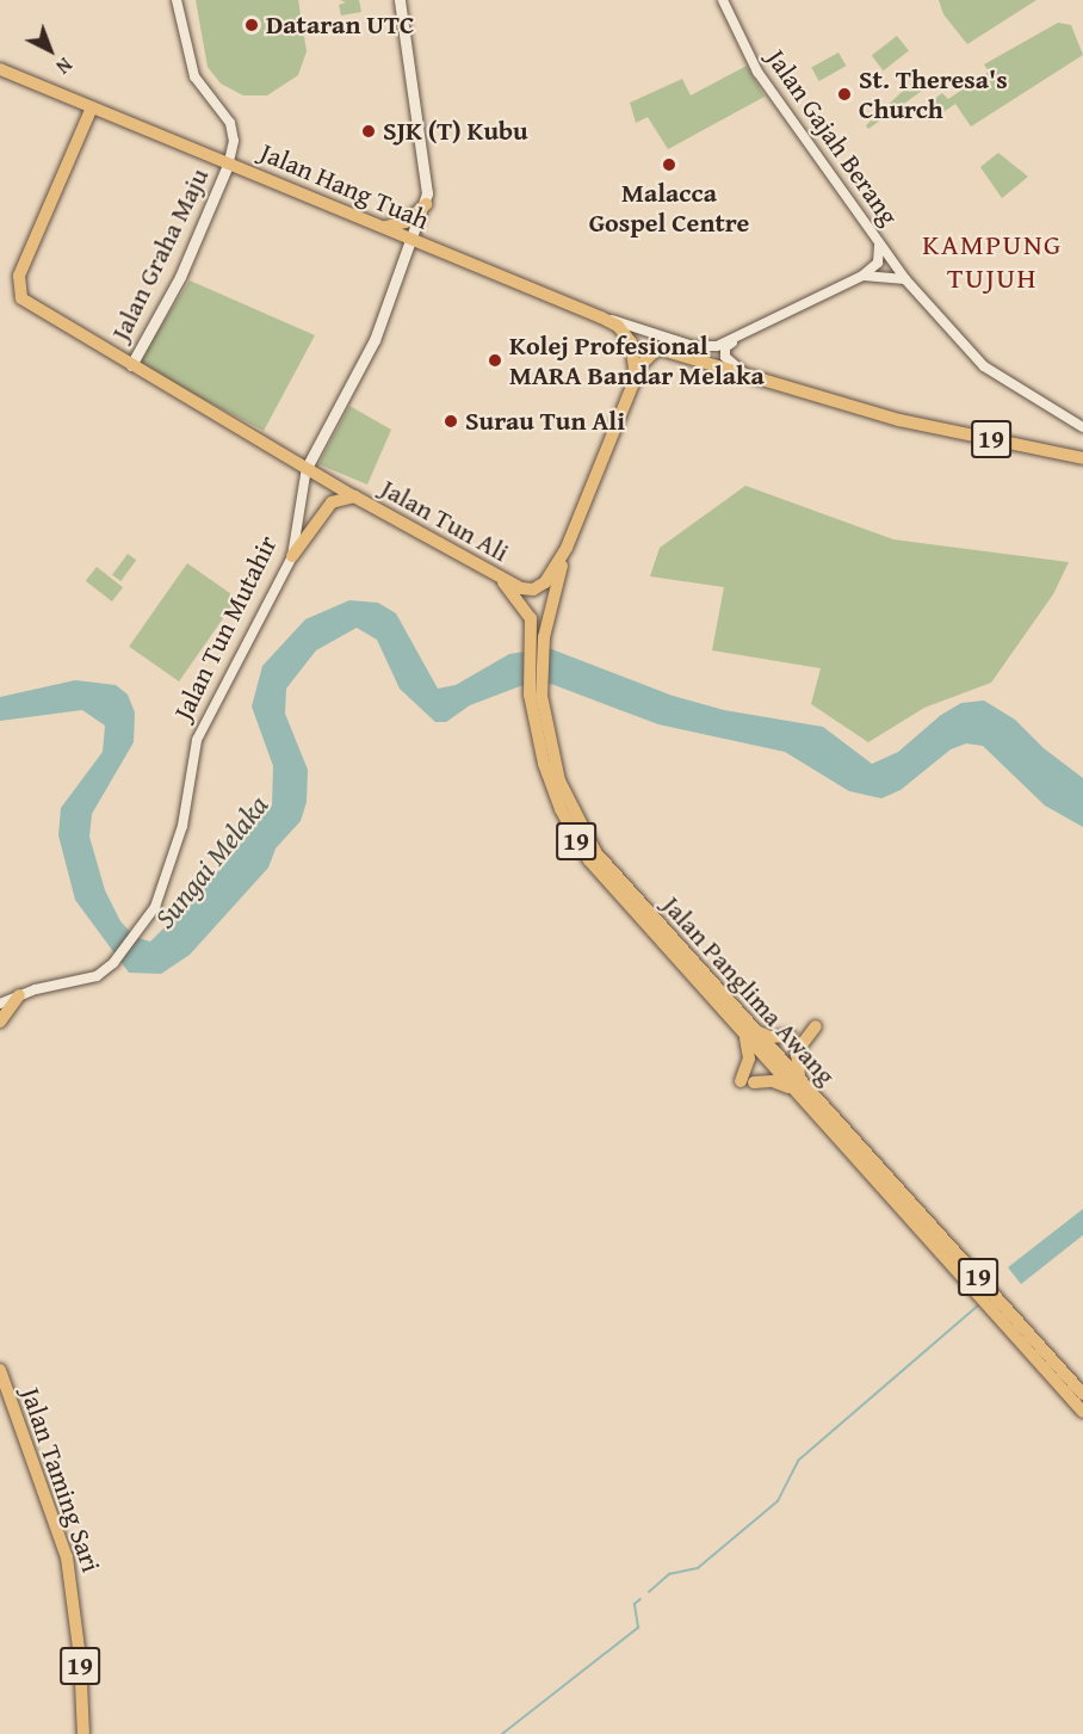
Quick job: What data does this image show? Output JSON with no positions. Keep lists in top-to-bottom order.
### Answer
{
  "streets": {
    "main road": [
      "Jalan Hang Tuah",
      "Jalan Graha Maju",
      "19",
      "Jalan Tun Ali",
      "Jalan Tun Mutahir",
      "Jalan Panglima Awang",
      "Jalan Taming Sari"
    ],
    "street": ["Jalan Gajah Berang"]
  },
  "crossings": [
    ["Jalan Hang Tuah", "Jalan Graha Maju"],
    ["Jalan Hang Tuah", "19"],
    ["Jalan Hang Tuah", "Jalan Tun Ali"],
    ["Jalan Hang Tuah", "Jalan Tun Mutahir"],
    ["Jalan Graha Maju", "Jalan Tun Ali"],
    ["19", "Jalan Tun Ali"],
    ["Jalan Tun Ali", "Jalan Tun Mutahir"],
    ["Jalan Tun Ali", "Jalan Panglima Awang"]
  ],
  "districts": ["KAMPUNG TUJUH"],
  "water": ["Sungai Melaka"],
  "places": [
    "Dataran UTC",
    "St. Theresa's Church",
    "SJK (T) Kubu",
    "Malacca Gospel Centre",
    "Kolej Profesional MARA Bandar Melaka",
    "Surau Tun Ali"
  ],
  "north": "bottom right"
}
